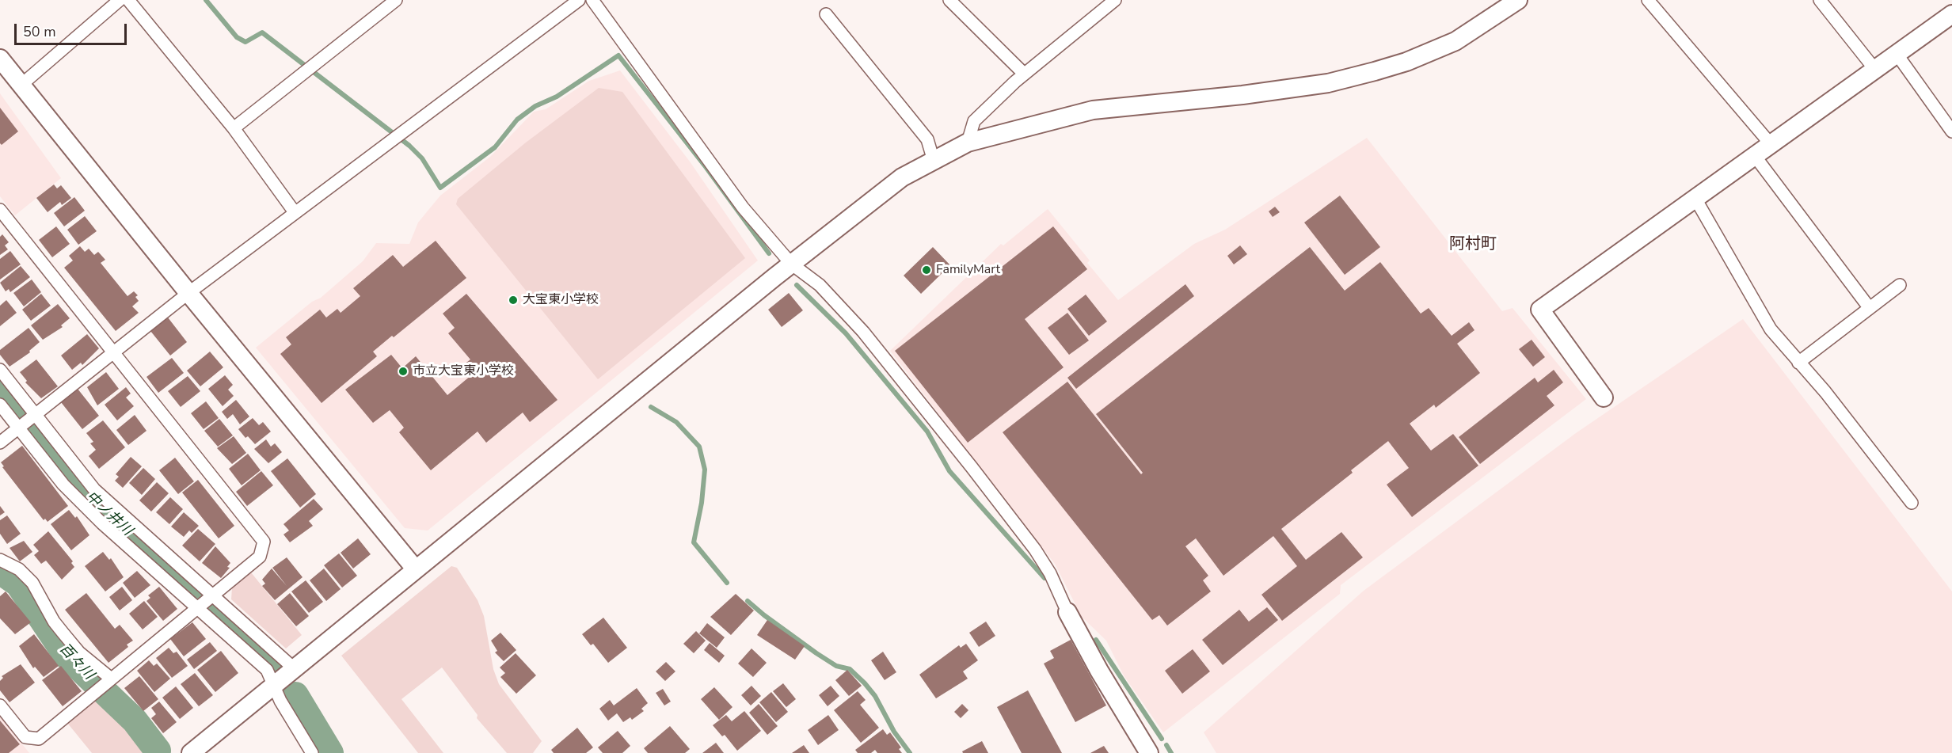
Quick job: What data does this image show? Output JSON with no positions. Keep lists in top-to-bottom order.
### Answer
{
  "districts": ["阿村町"],
  "water": ["中ノ井川", "百々川"],
  "places": ["FamilyMart", "大宝東小学校", "市立大宝東小学校"],
  "scale_bar": "50 m"
}
